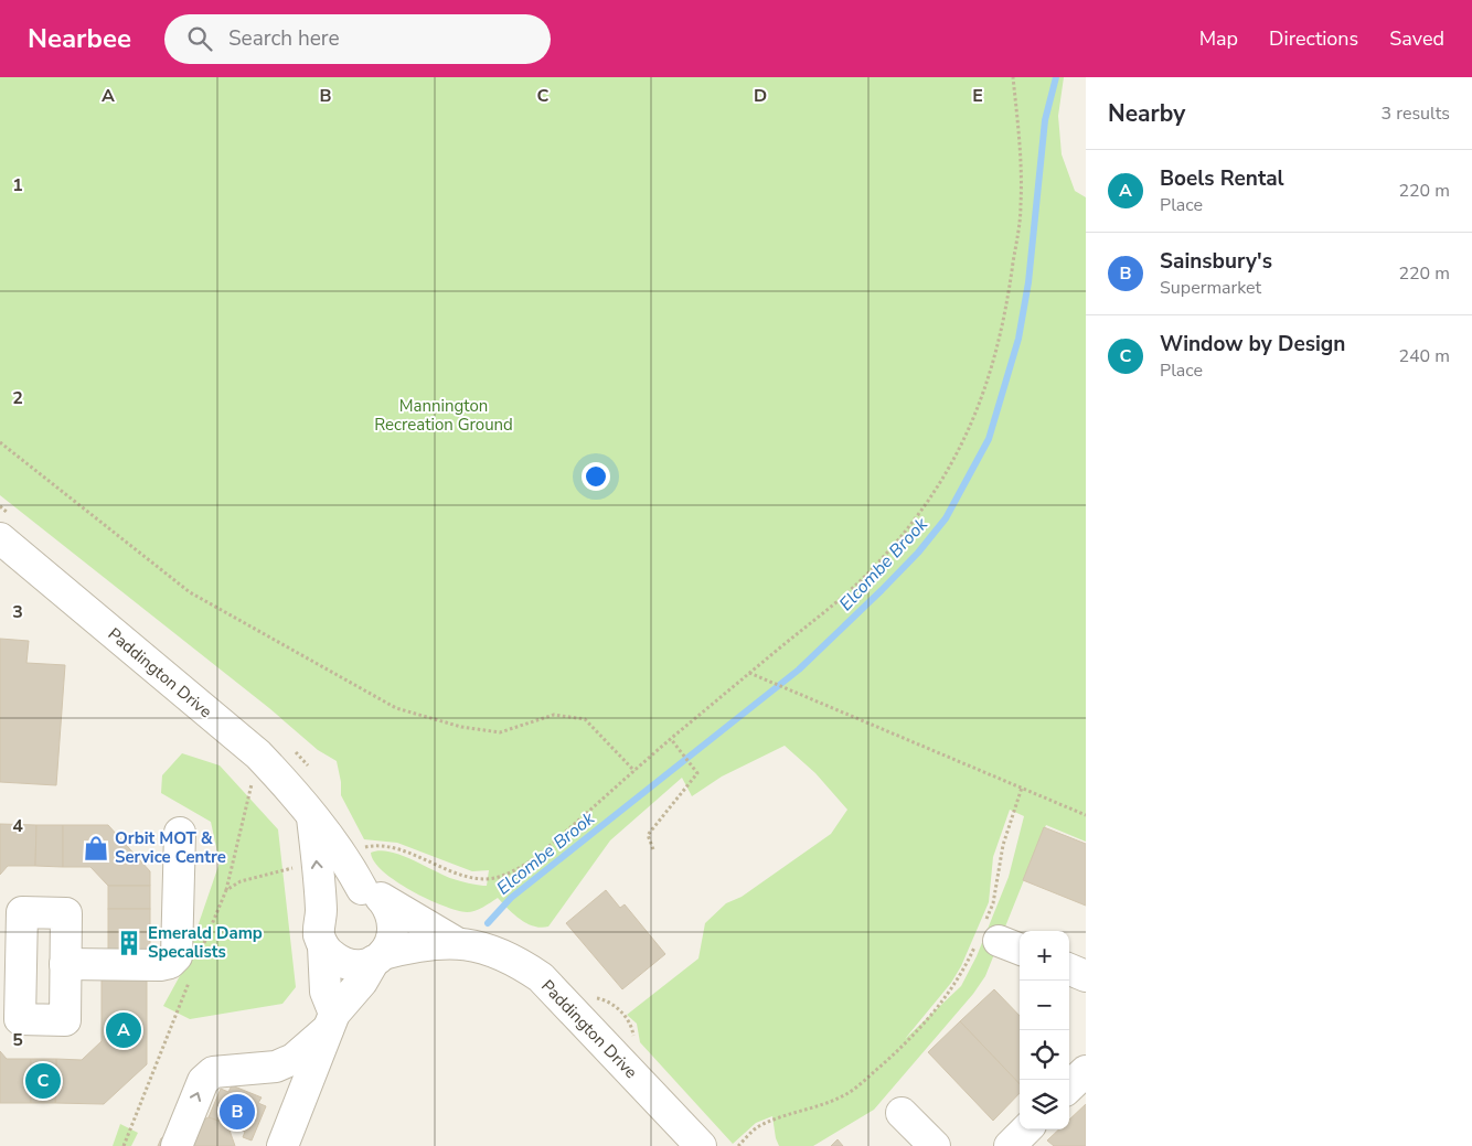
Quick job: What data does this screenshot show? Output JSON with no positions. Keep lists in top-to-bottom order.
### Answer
{
  "streets": {
    "street": ["Paddington Drive"]
  },
  "water": ["Elcombe Brook"],
  "parks": ["Mannington Recreation Ground"],
  "places": {
    "shop": ["Orbit MOT & Service Centre"],
    "building": ["Emerald Damp Specalists"]
  },
  "page": {
    "header": "Nearbee",
    "search": "Search here",
    "nav": ["Map", "Directions", "Saved"],
    "heading": ["Nearby", "3 results"],
    "list": [
      {
        "mark": "A",
        "name": "Boels Rental",
        "note": "Place",
        "value": "220 m"
      },
      {
        "mark": "B",
        "name": "Sainsbury's",
        "note": "Supermarket",
        "value": "220 m"
      },
      {
        "mark": "C",
        "name": "Window by Design",
        "note": "Place",
        "value": "240 m"
      }
    ],
    "map_buttons": ["+", "−"],
    "pins": ["A", "C", "B"]
  },
  "grid": {
    "columns": [
      "A",
      "B",
      "C",
      "D",
      "E"
    ],
    "rows": [
      "1",
      "2",
      "3",
      "4",
      "5"
    ]
  }
}
